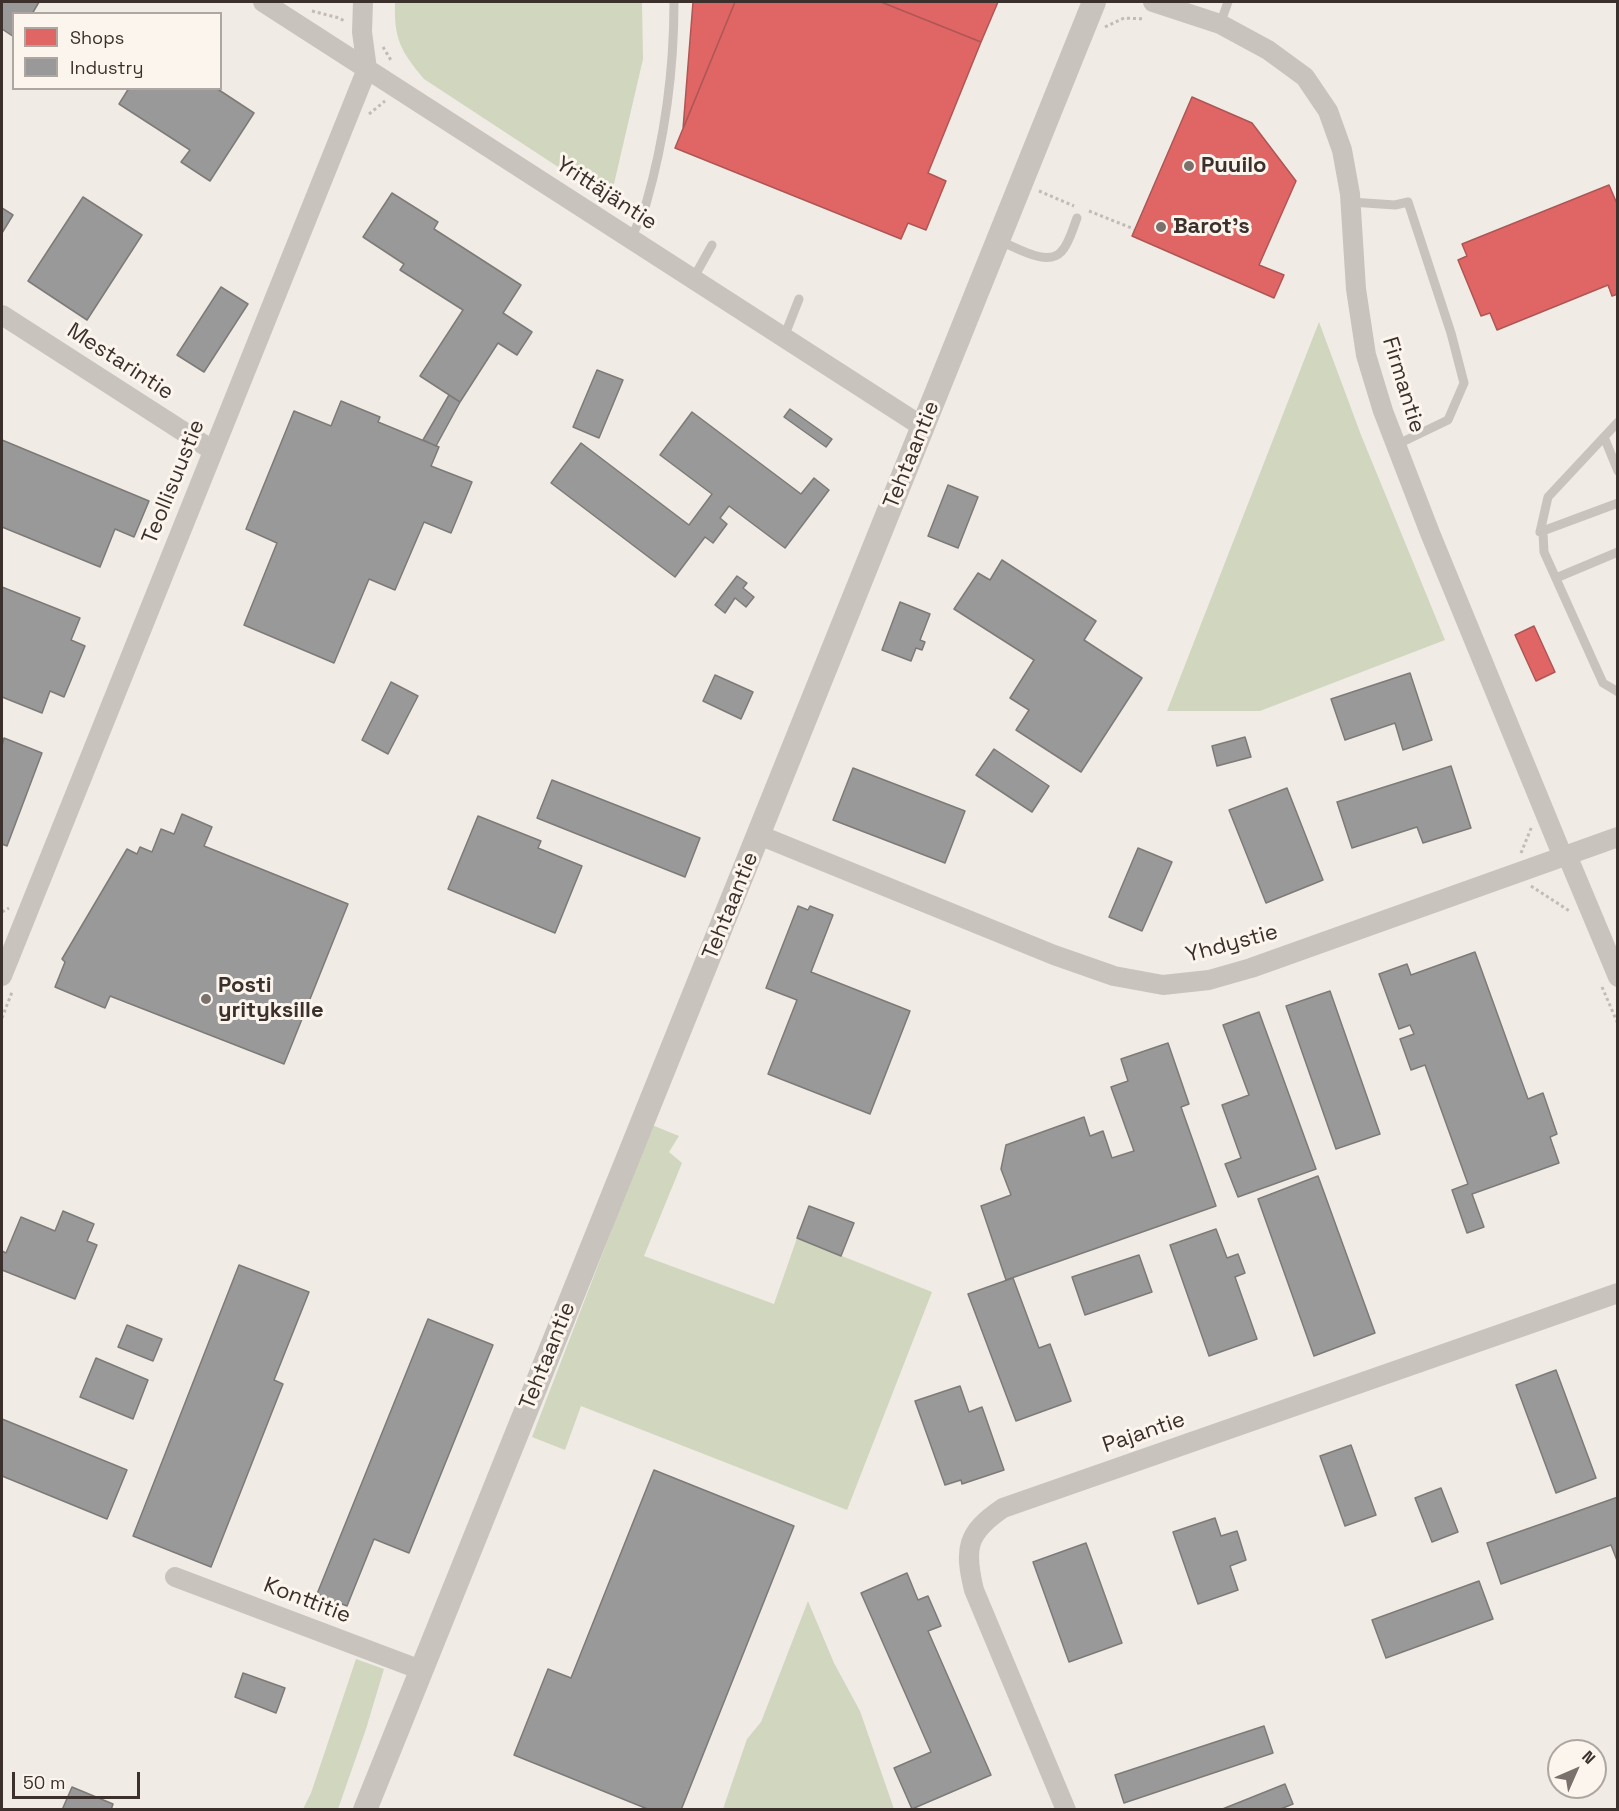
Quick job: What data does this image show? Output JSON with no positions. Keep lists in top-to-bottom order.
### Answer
{
  "streets": {
    "street": [
      "Yrittäjäntie",
      "Mestarintie",
      "Firmantie",
      "Tehtaantie",
      "Teollisuustie",
      "Yhdystie",
      "Pajantie",
      "Konttitie"
    ]
  },
  "crossings": [
    ["Yrittäjäntie", "Tehtaantie"],
    ["Yrittäjäntie", "Teollisuustie"],
    ["Mestarintie", "Teollisuustie"],
    ["Firmantie", "Yhdystie"],
    ["Tehtaantie", "Yhdystie"],
    ["Tehtaantie", "Konttitie"]
  ],
  "places": ["Puuilo", "Barot's", "Posti yrityksille"],
  "legend": ["Shops", "Industry"],
  "scale_bar": "50 m",
  "north": "top right"
}
